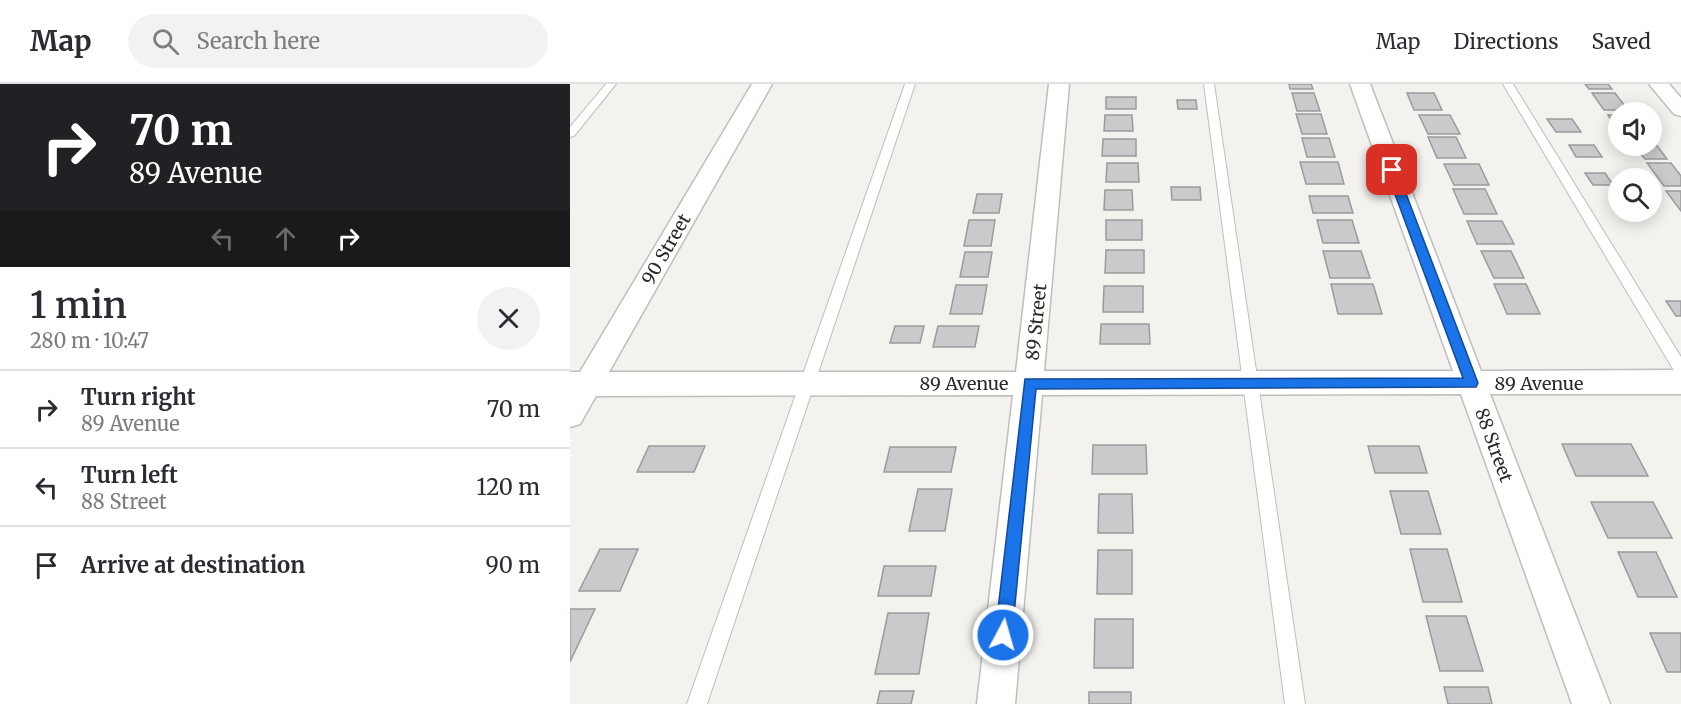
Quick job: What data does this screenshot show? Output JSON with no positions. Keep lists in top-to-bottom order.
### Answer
{
  "streets": {
    "street": [
      "90 Street",
      "89 Street",
      "89 Avenue",
      "88 Street"
    ]
  },
  "crossings": [
    ["90 Street", "89 Avenue"],
    ["89 Street", "89 Avenue"],
    ["89 Avenue", "88 Street"]
  ],
  "page": {
    "header": "Map",
    "search": "Search here",
    "nav": ["Map", "Directions", "Saved"],
    "turn": ["70 m", "89 Avenue"],
    "heading": ["1 min", "280 m · 10:47"],
    "list": [
      {
        "name": "Turn right",
        "note": "89 Avenue",
        "value": "70 m"
      },
      {
        "name": "Turn left",
        "note": "88 Street",
        "value": "120 m"
      },
      {
        "name": "Arrive at destination",
        "value": "90 m"
      }
    ]
  }
}
